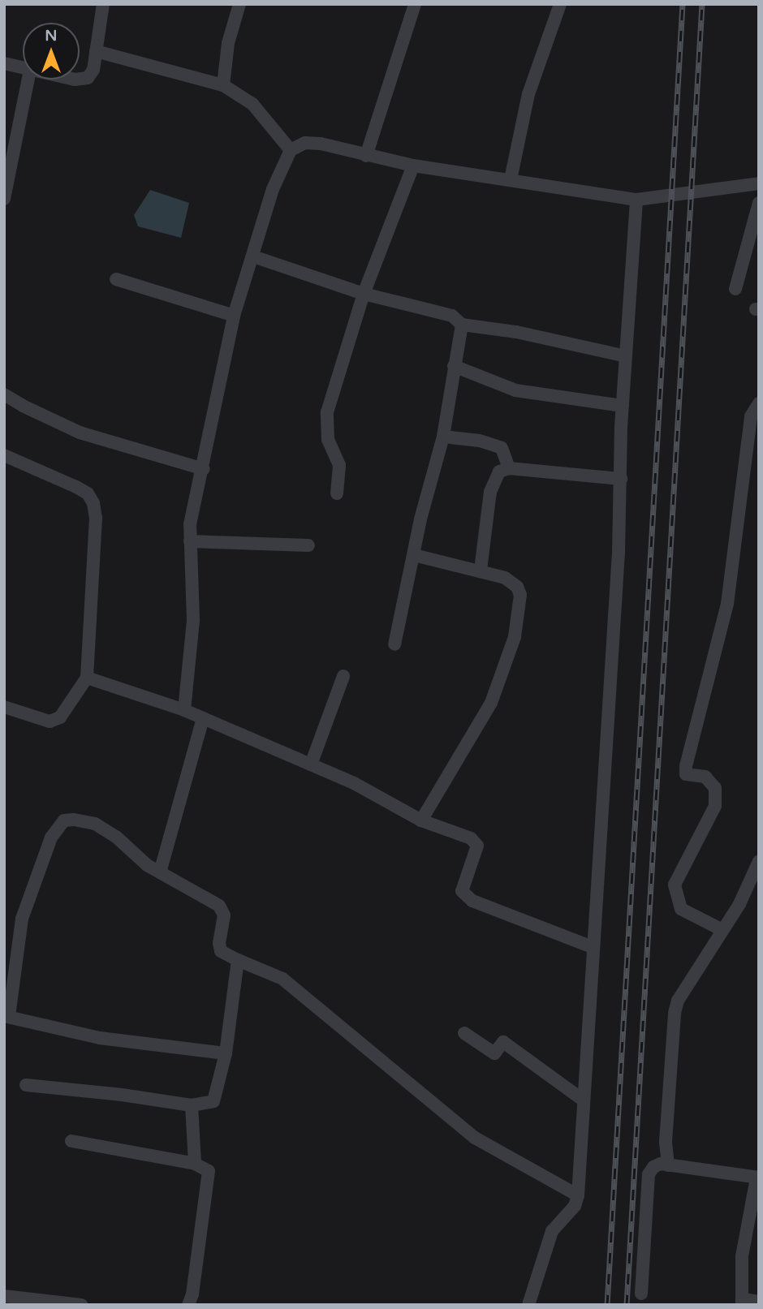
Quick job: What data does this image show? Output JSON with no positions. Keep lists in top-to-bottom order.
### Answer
{
  "north": "top"
}
